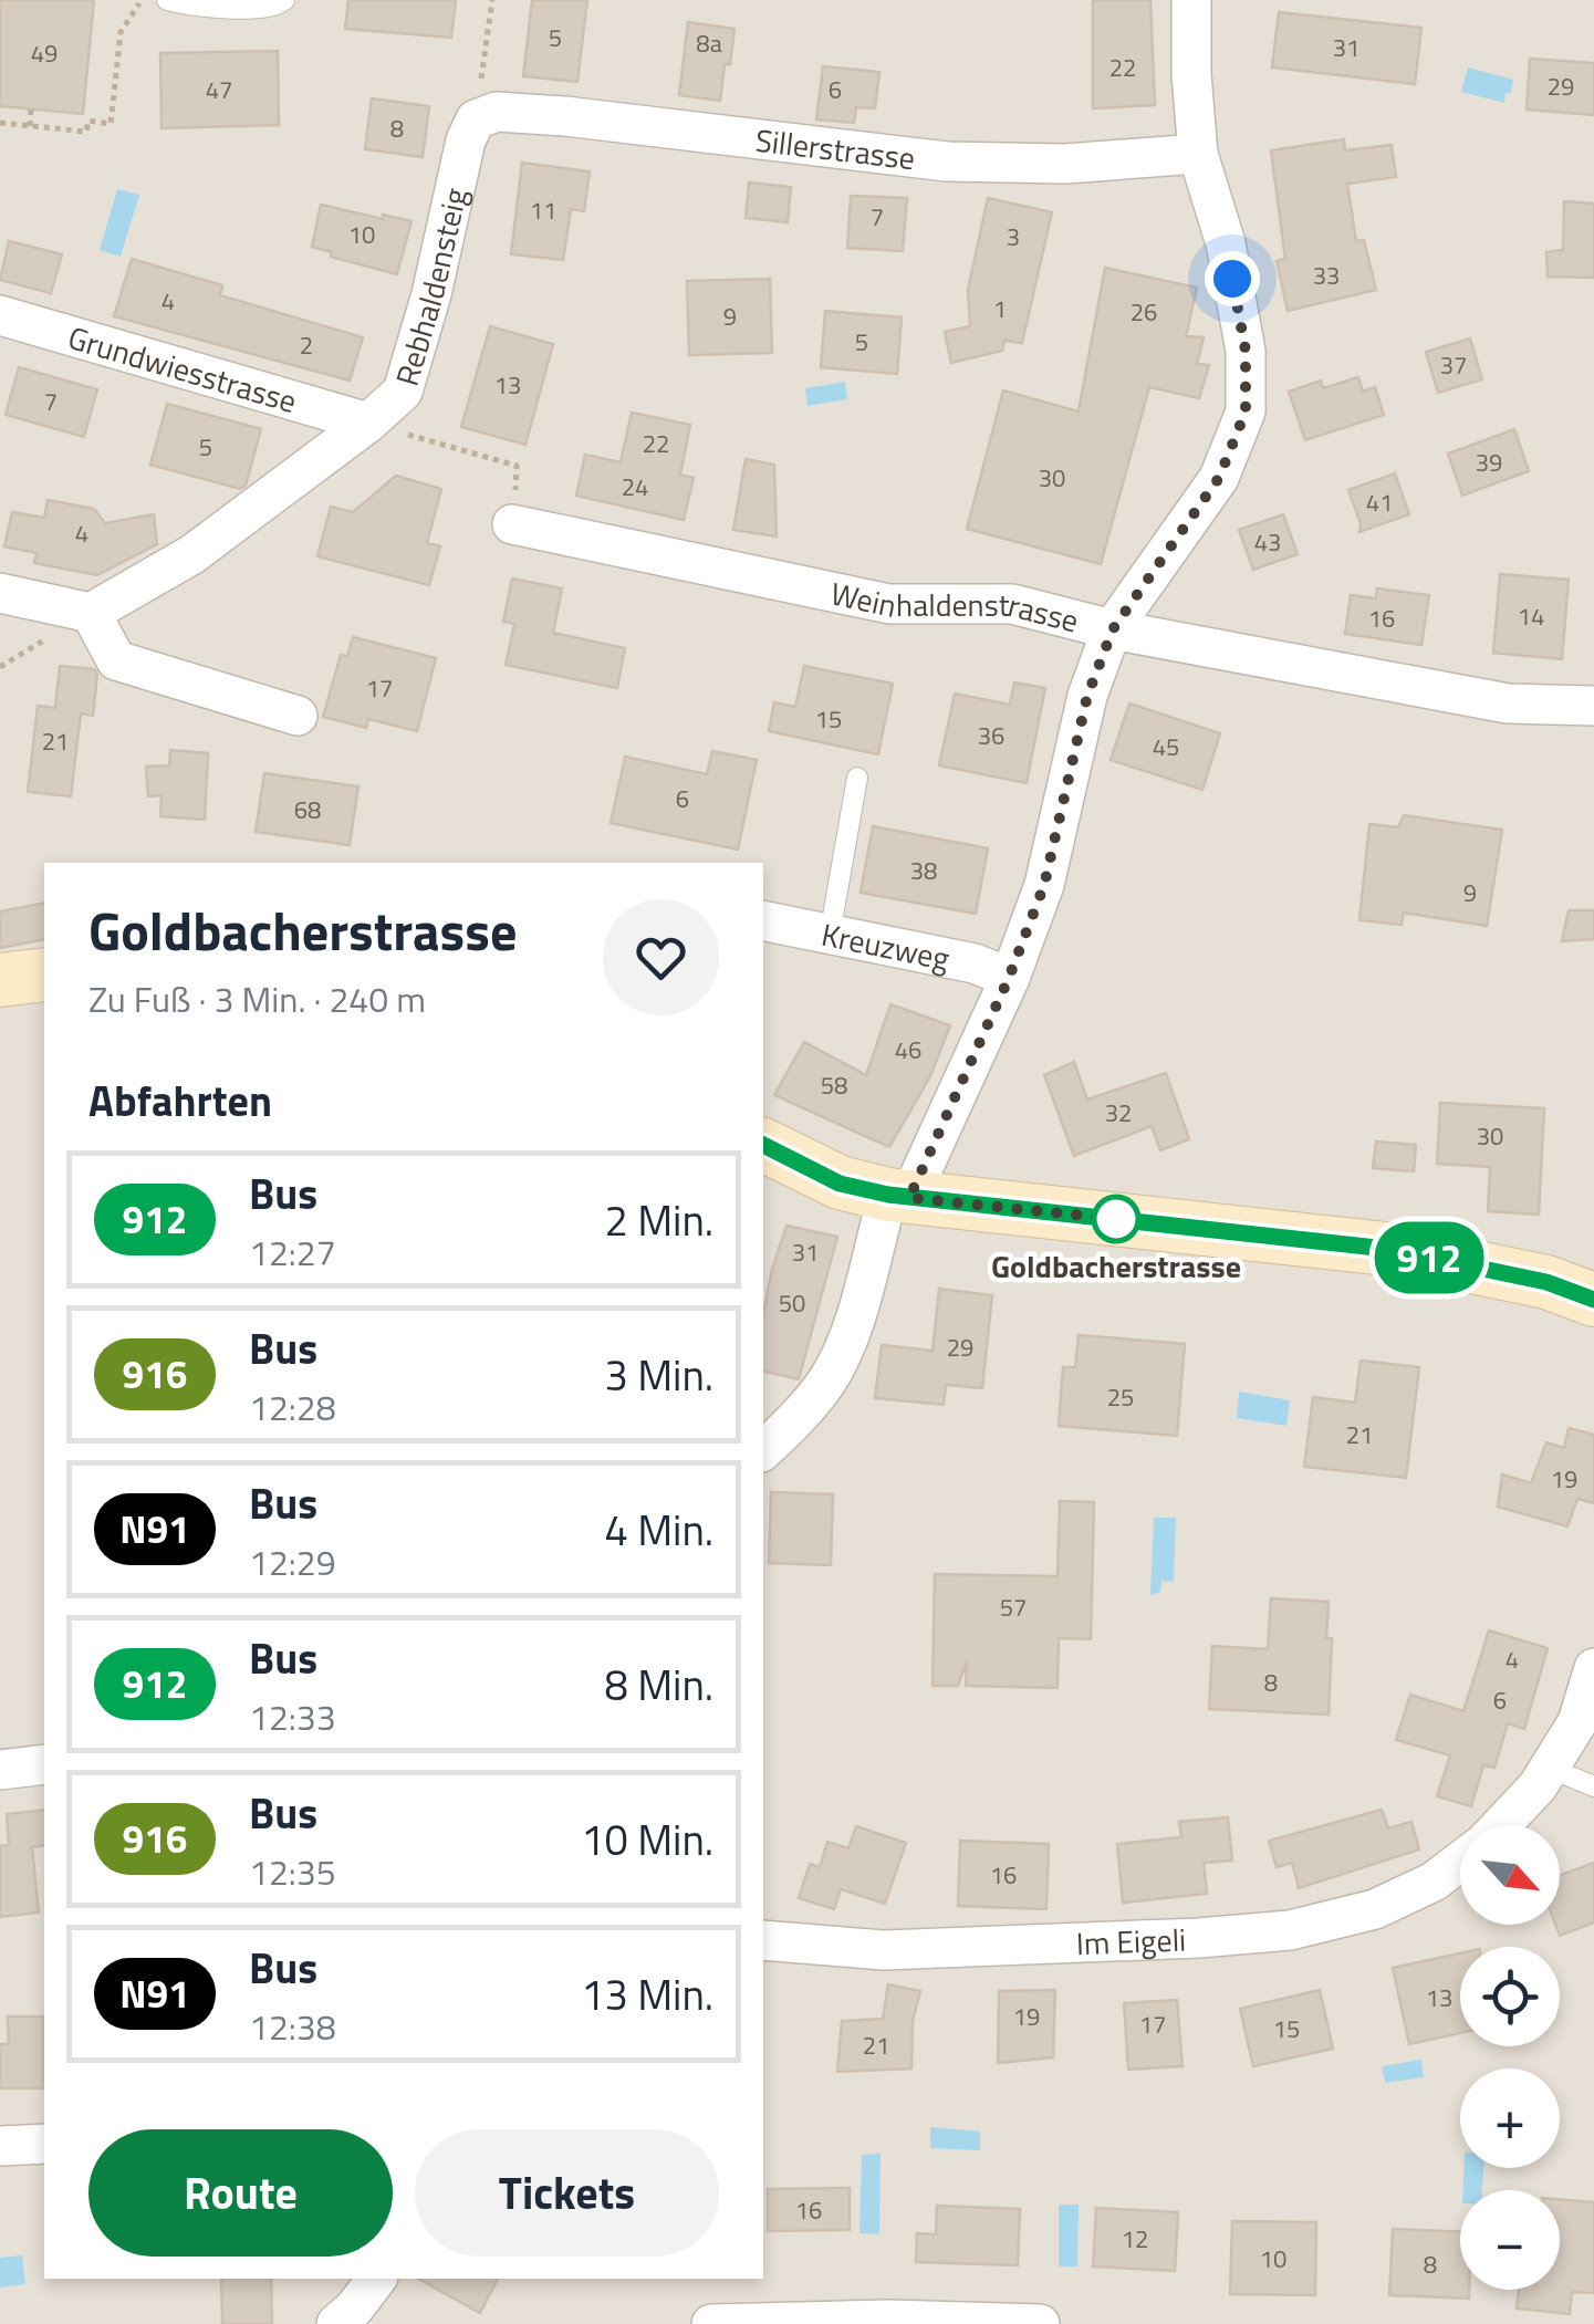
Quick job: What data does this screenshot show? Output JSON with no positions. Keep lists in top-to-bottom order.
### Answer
{
  "streets": {
    "street": [
      "Sillerstrasse",
      "Rebhaldensteig",
      "Grundwiesstrasse",
      "Weinhaldenstrasse",
      "Kreuzweg",
      "Im Eigeli"
    ]
  },
  "crossings": [
    ["Sillerstrasse", "Rebhaldensteig"],
    ["Rebhaldensteig", "Grundwiesstrasse"]
  ],
  "places": ["Goldbacherstrasse"],
  "lines": ["bus line 912"],
  "house_numbers": [
    "5",
    "8a",
    "31",
    "49",
    "22",
    "29",
    "47",
    "6",
    "8",
    "11",
    "7",
    "10",
    "3",
    "33",
    "4",
    "1",
    "26",
    "9",
    "5",
    "2",
    "37",
    "13",
    "7",
    "22",
    "5",
    "39",
    "30",
    "24",
    "41",
    "4",
    "43",
    "14",
    "16",
    "17",
    "15",
    "36",
    "21",
    "45",
    "6",
    "68",
    "38",
    "9",
    "46",
    "58",
    "32",
    "30",
    "31",
    "50",
    "29",
    "25",
    "21",
    "19",
    "57",
    "4",
    "8",
    "6",
    "16",
    "13",
    "19",
    "17",
    "15",
    "21",
    "16",
    "12",
    "10",
    "8"
  ],
  "north": "bottom right",
  "page": {
    "on_map": "912",
    "heading": [
      ["Goldbacherstrasse", "Zu Fuß · 3 Min. · 240 m"],
      "Abfahrten"
    ],
    "list": [
      {
        "mark": "912",
        "name": "Bus",
        "note": "12:27",
        "value": "2 Min."
      },
      {
        "mark": "916",
        "name": "Bus",
        "note": "12:28",
        "value": "3 Min."
      },
      {
        "mark": "N91",
        "name": "Bus",
        "note": "12:29",
        "value": "4 Min."
      },
      {
        "mark": "912",
        "name": "Bus",
        "note": "12:33",
        "value": "8 Min."
      },
      {
        "mark": "916",
        "name": "Bus",
        "note": "12:35",
        "value": "10 Min."
      },
      {
        "mark": "N91",
        "name": "Bus",
        "note": "12:38",
        "value": "13 Min."
      }
    ],
    "map_buttons": ["+", "−"],
    "buttons": ["Route", "Tickets"]
  }
}
